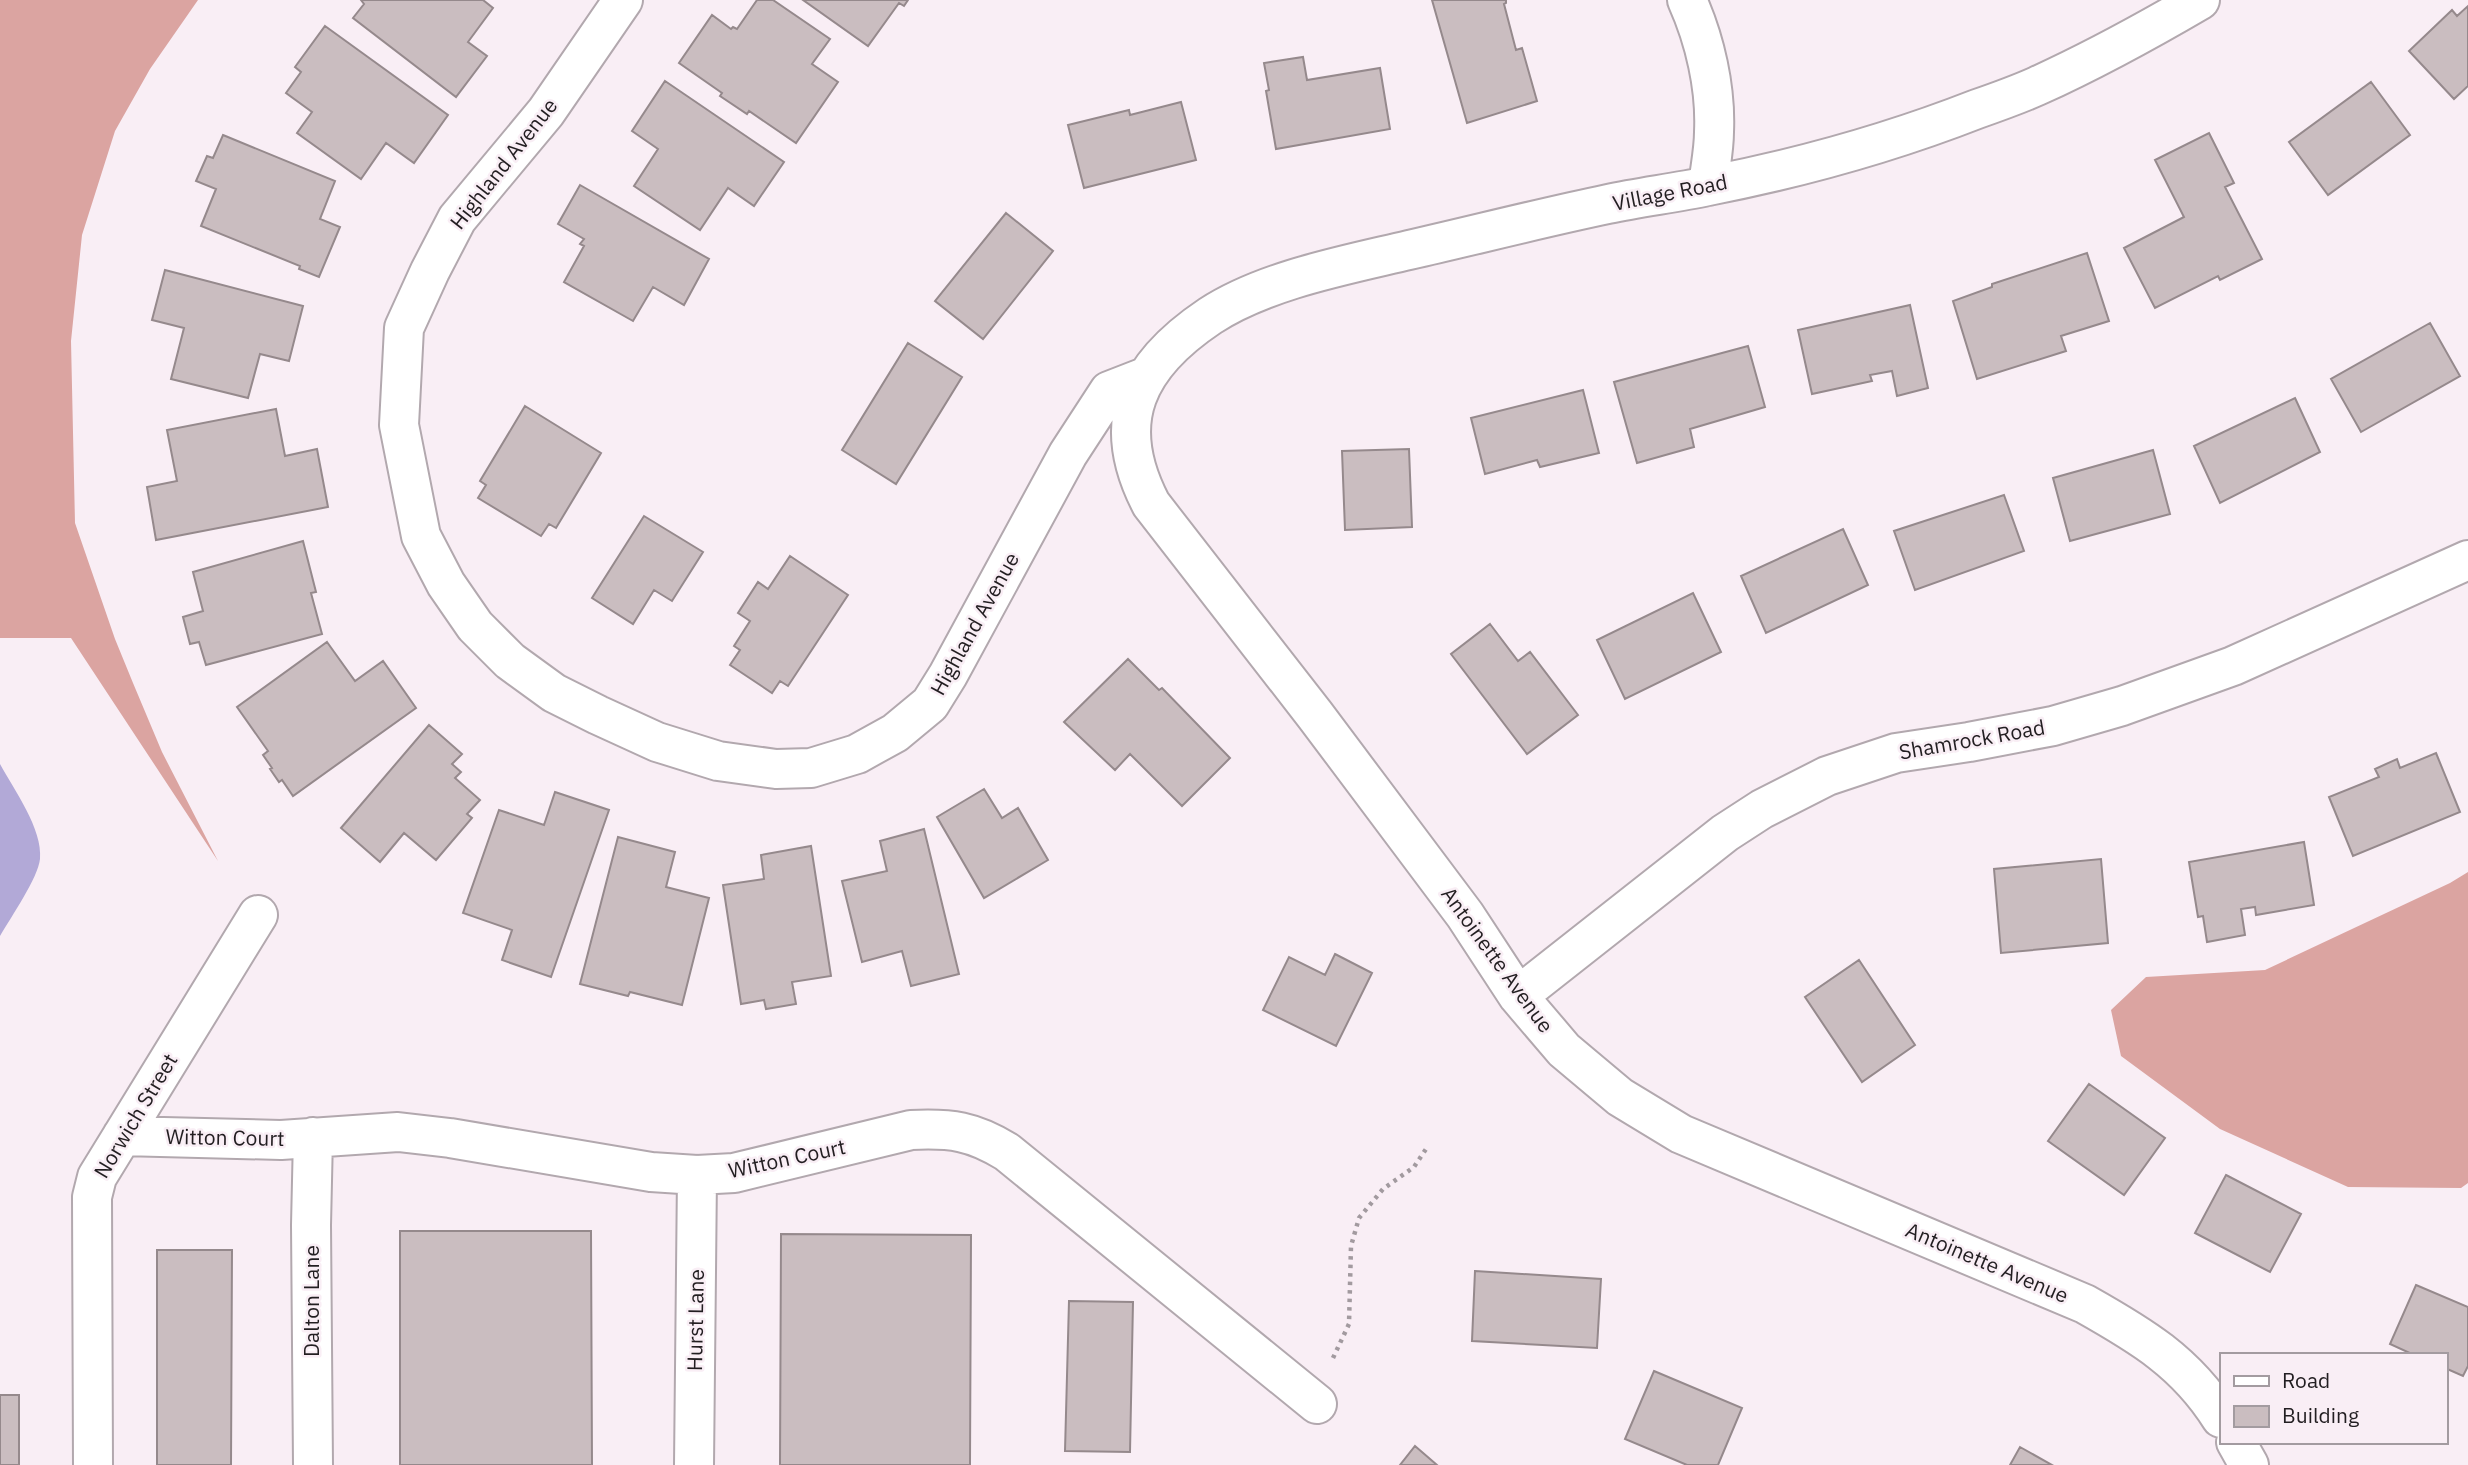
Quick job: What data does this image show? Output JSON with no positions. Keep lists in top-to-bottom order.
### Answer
{
  "streets": {
    "street": [
      "Highland Avenue",
      "Village Road",
      "Shamrock Road",
      "Antoinette Avenue",
      "Norwich Street",
      "Witton Court",
      "Dalton Lane",
      "Hurst Lane"
    ]
  },
  "crossings": [
    ["Highland Avenue", "Village Road"],
    ["Highland Avenue", "Antoinette Avenue"],
    ["Village Road", "Antoinette Avenue"],
    ["Shamrock Road", "Antoinette Avenue"],
    ["Norwich Street", "Witton Court"],
    ["Witton Court", "Dalton Lane"],
    ["Witton Court", "Hurst Lane"]
  ],
  "legend": ["Road", "Building"]
}
